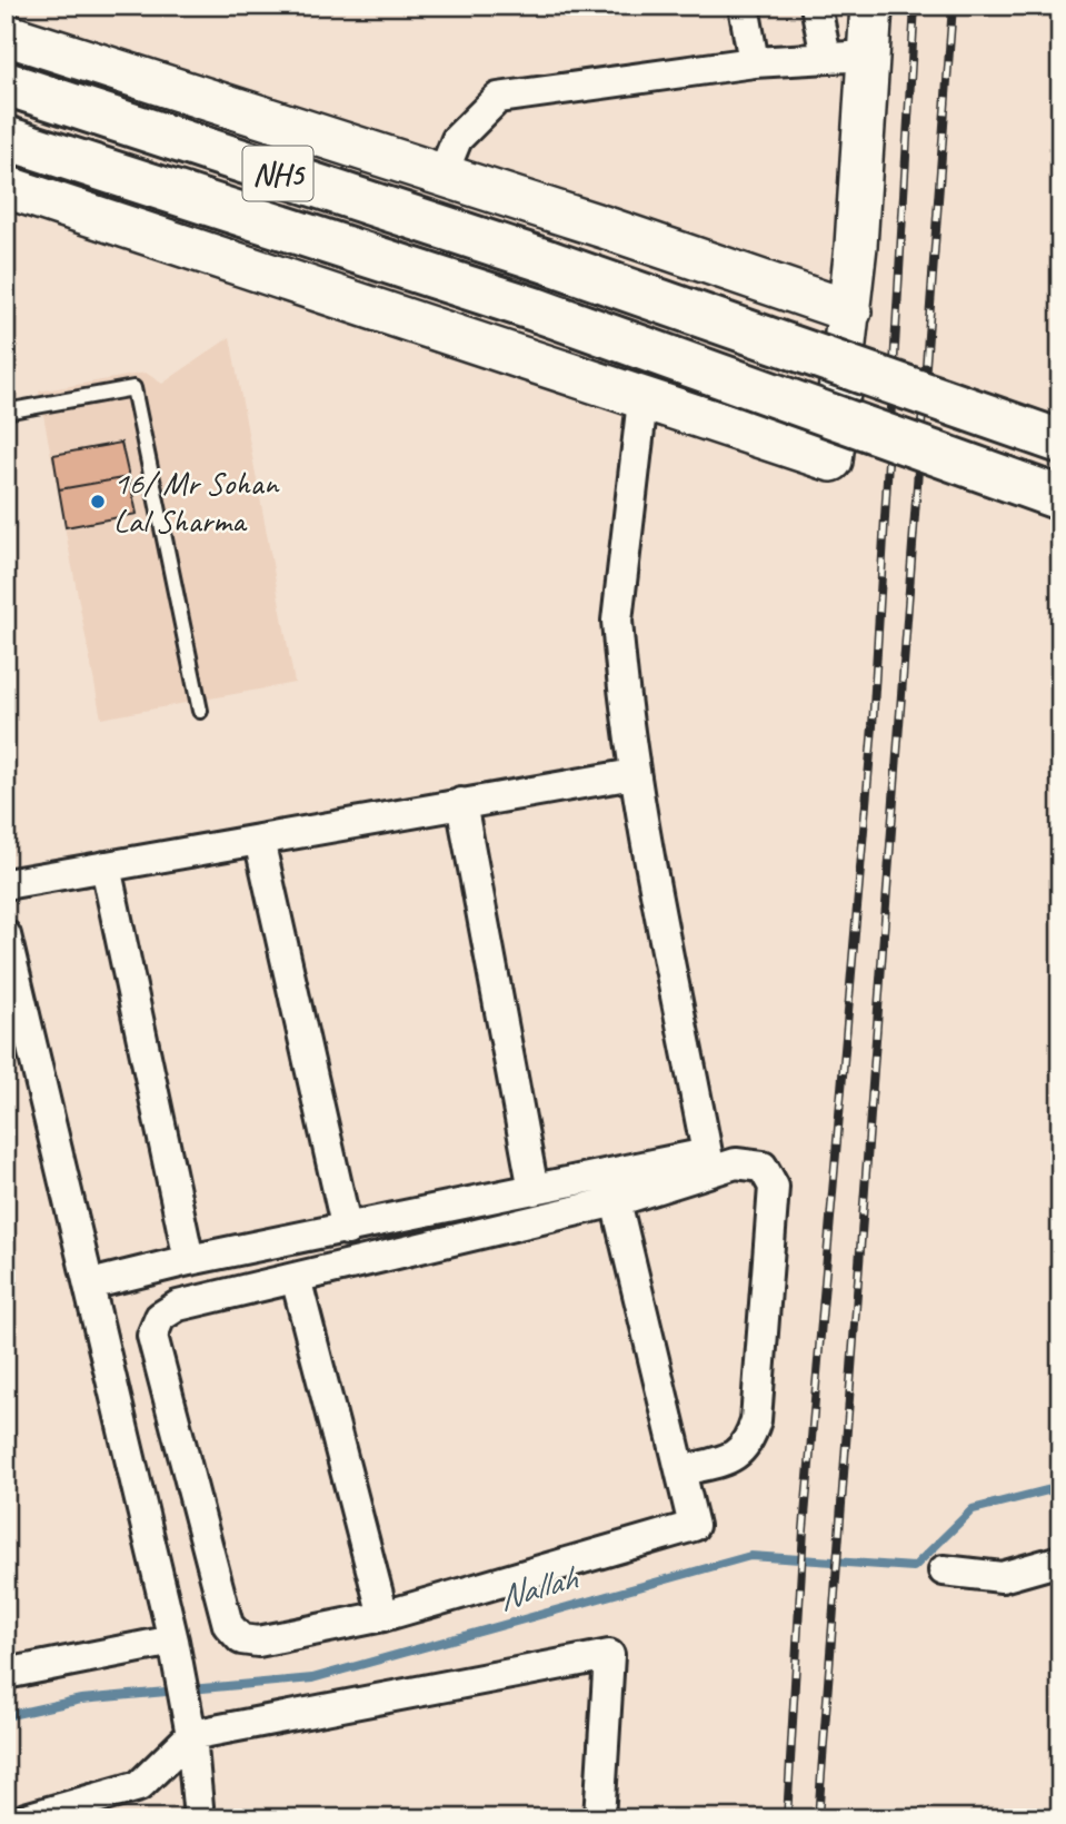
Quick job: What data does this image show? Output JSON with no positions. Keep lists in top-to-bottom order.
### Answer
{
  "streets": {
    "highway": ["NH5"]
  },
  "water": ["Nallah"],
  "places": ["16/ Mr Sohan Lal Sharma"]
}
